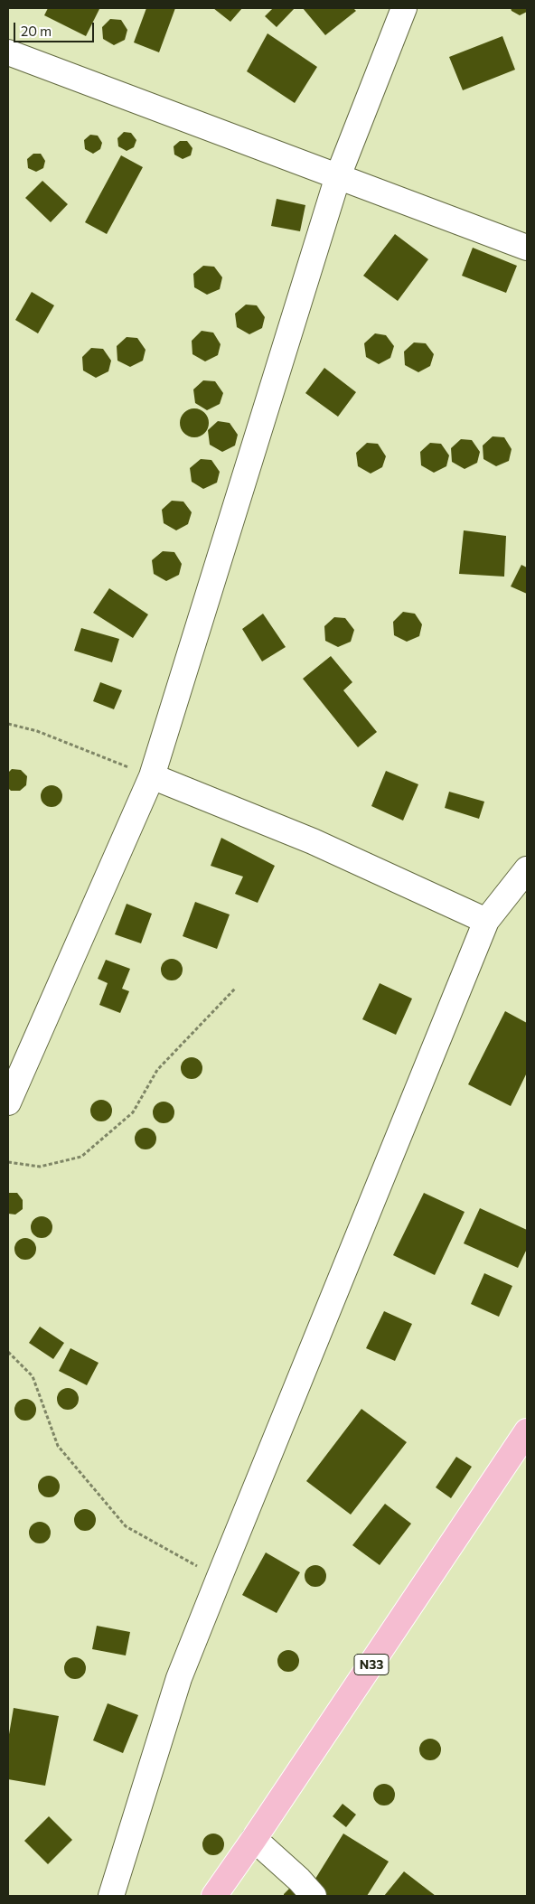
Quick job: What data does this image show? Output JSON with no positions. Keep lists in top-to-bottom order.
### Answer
{
  "streets": {
    "main road": ["N33"]
  },
  "scale_bar": "20 m"
}
